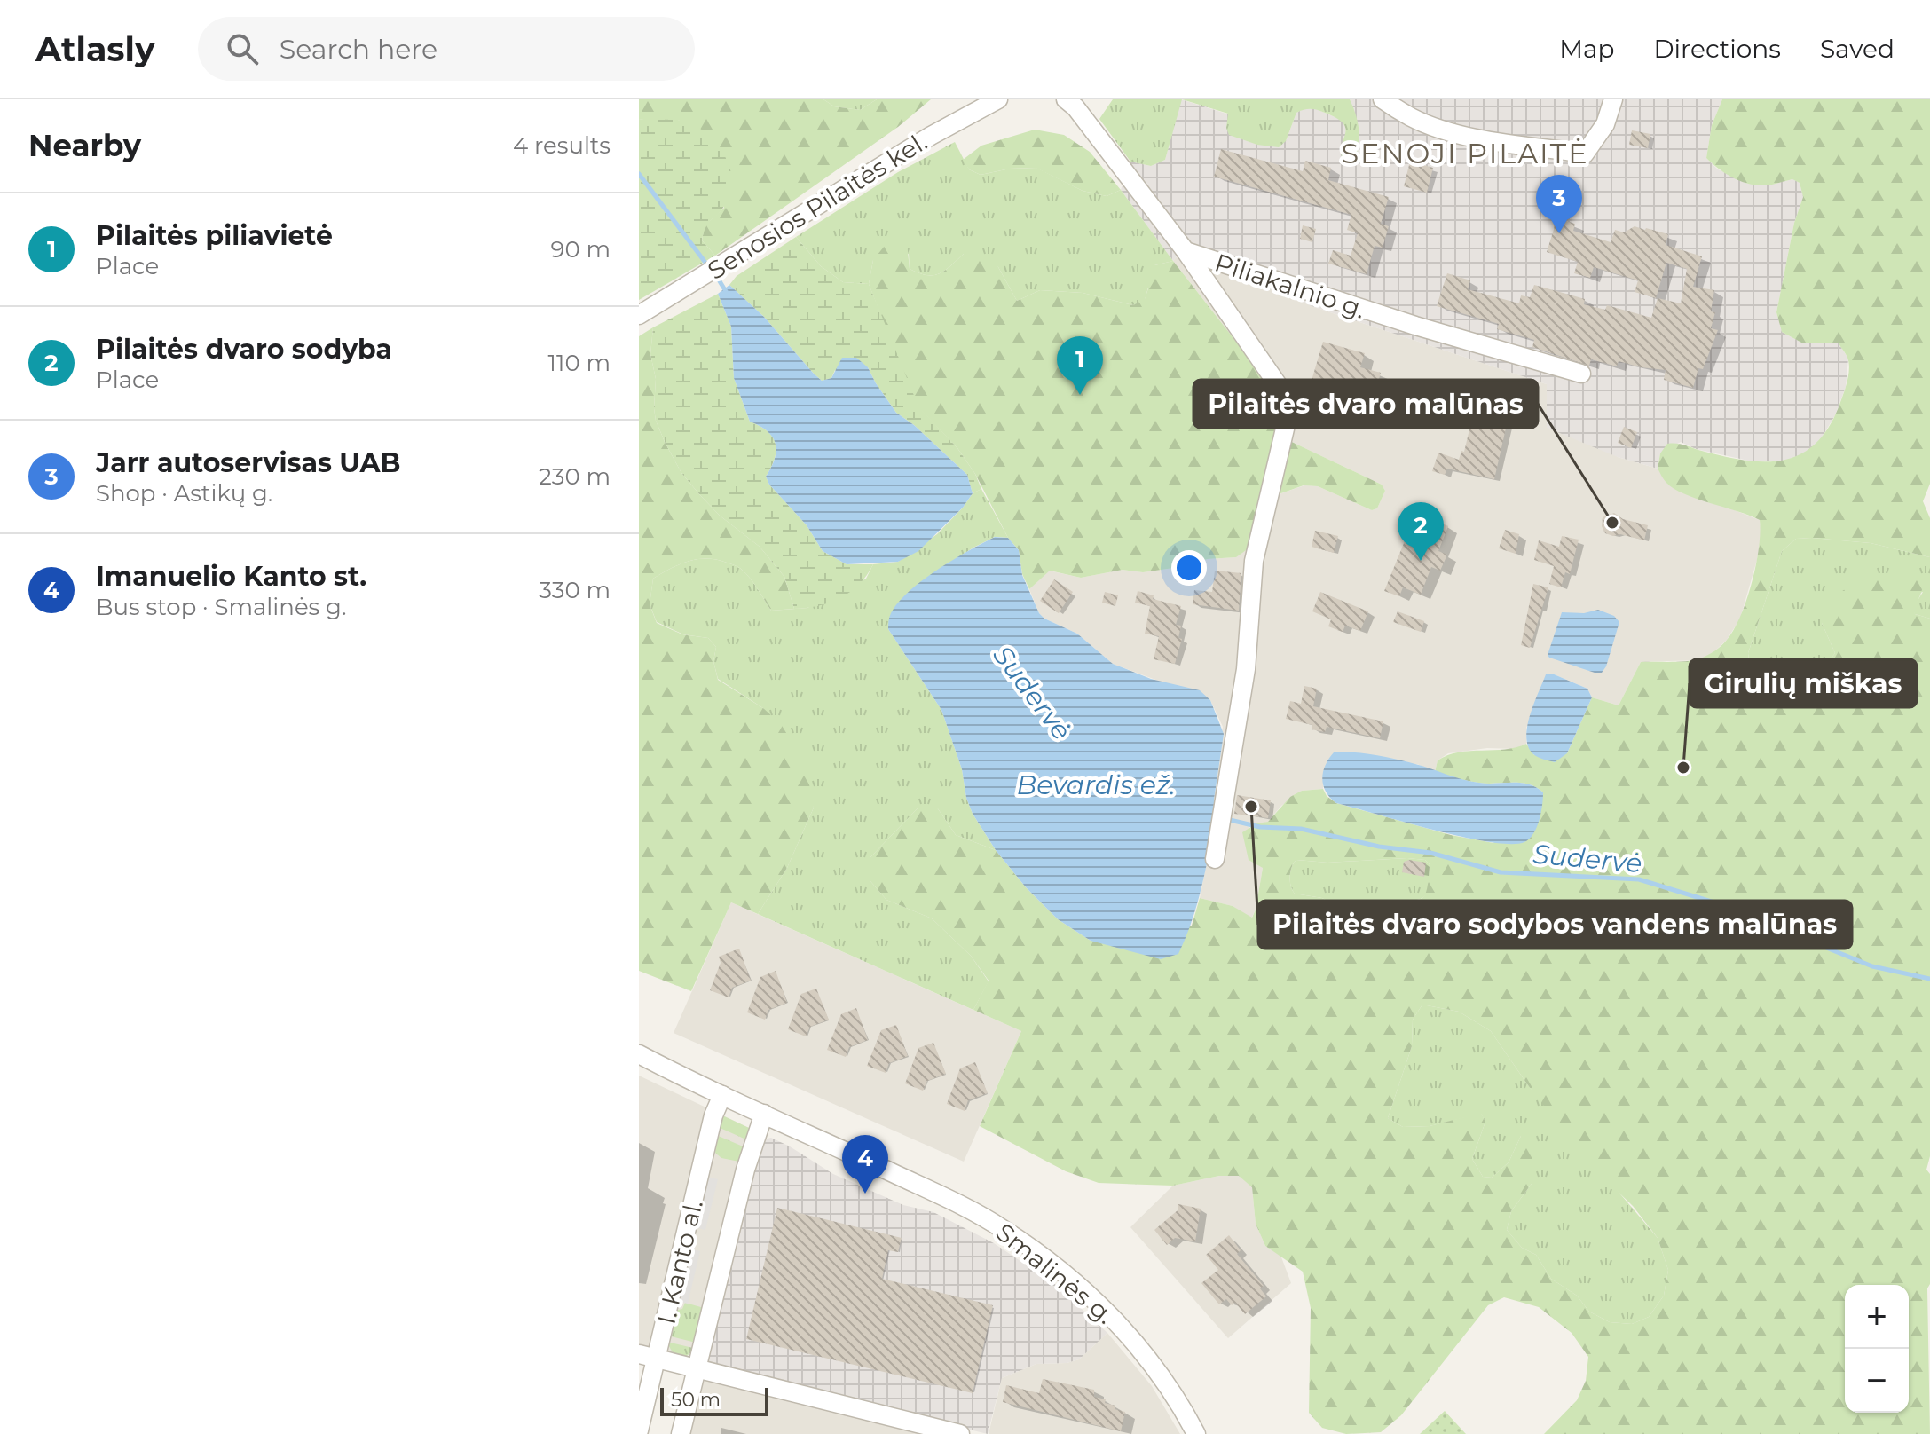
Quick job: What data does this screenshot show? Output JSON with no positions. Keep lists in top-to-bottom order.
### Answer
{
  "streets": {
    "street": [
      "Senosios Pilaitės kel.",
      "Piliakalnio g.",
      "I. Kanto al.",
      "Smalinės g."
    ]
  },
  "crossings": [
    ["I. Kanto al.", "Smalinės g."]
  ],
  "districts": ["SENOJI PILAITĖ"],
  "water": ["Sudervė", "Bevardis ež."],
  "places": ["Pilaitės dvaro malūnas", "Girulių miškas", "Pilaitės dvaro sodybos vandens malūnas"],
  "scale_bar": "50 m",
  "page": {
    "header": "Atlasly",
    "search": "Search here",
    "nav": ["Map", "Directions", "Saved"],
    "heading": ["Nearby", "4 results"],
    "pins": [
      "3",
      "1",
      "2",
      "4"
    ],
    "list": [
      {
        "mark": "1",
        "name": "Pilaitės piliavietė",
        "note": "Place",
        "value": "90 m"
      },
      {
        "mark": "2",
        "name": "Pilaitės dvaro sodyba",
        "note": "Place",
        "value": "110 m"
      },
      {
        "mark": "3",
        "name": "Jarr autoservisas UAB",
        "note": "Shop · Astikų g.",
        "value": "230 m"
      },
      {
        "mark": "4",
        "name": "Imanuelio Kanto st.",
        "note": "Bus stop · Smalinės g.",
        "value": "330 m"
      }
    ],
    "map_buttons": ["+", "−"],
    "scale": "50 m"
  }
}
